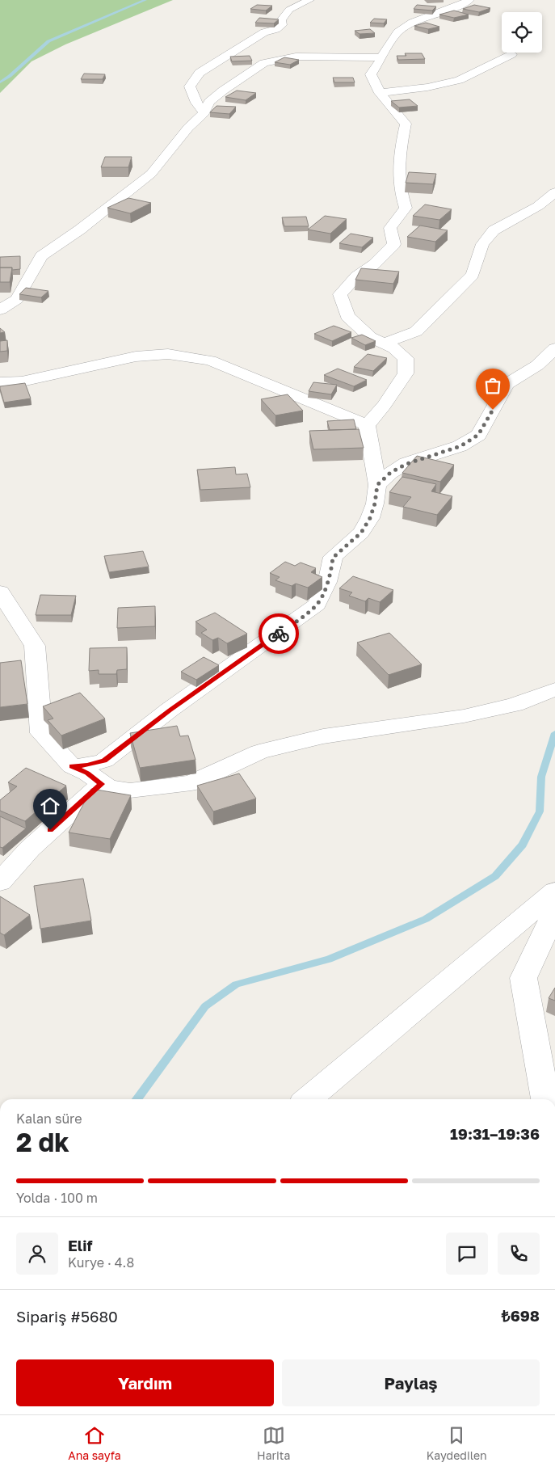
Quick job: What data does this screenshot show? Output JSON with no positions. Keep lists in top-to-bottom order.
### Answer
{
  "page": {
    "heading": ["2 dk", "Kalan süre", "19:31–19:36"],
    "panel": [
      "Elif",
      "Kurye · 4.8",
      "Sipariş #5680",
      "₺698"
    ],
    "bar": "Yolda · 100 m",
    "buttons": ["Yardım", "Paylaş"],
    "tabs": ["Ana sayfa", "Harita", "Kaydedilen"]
  }
}
